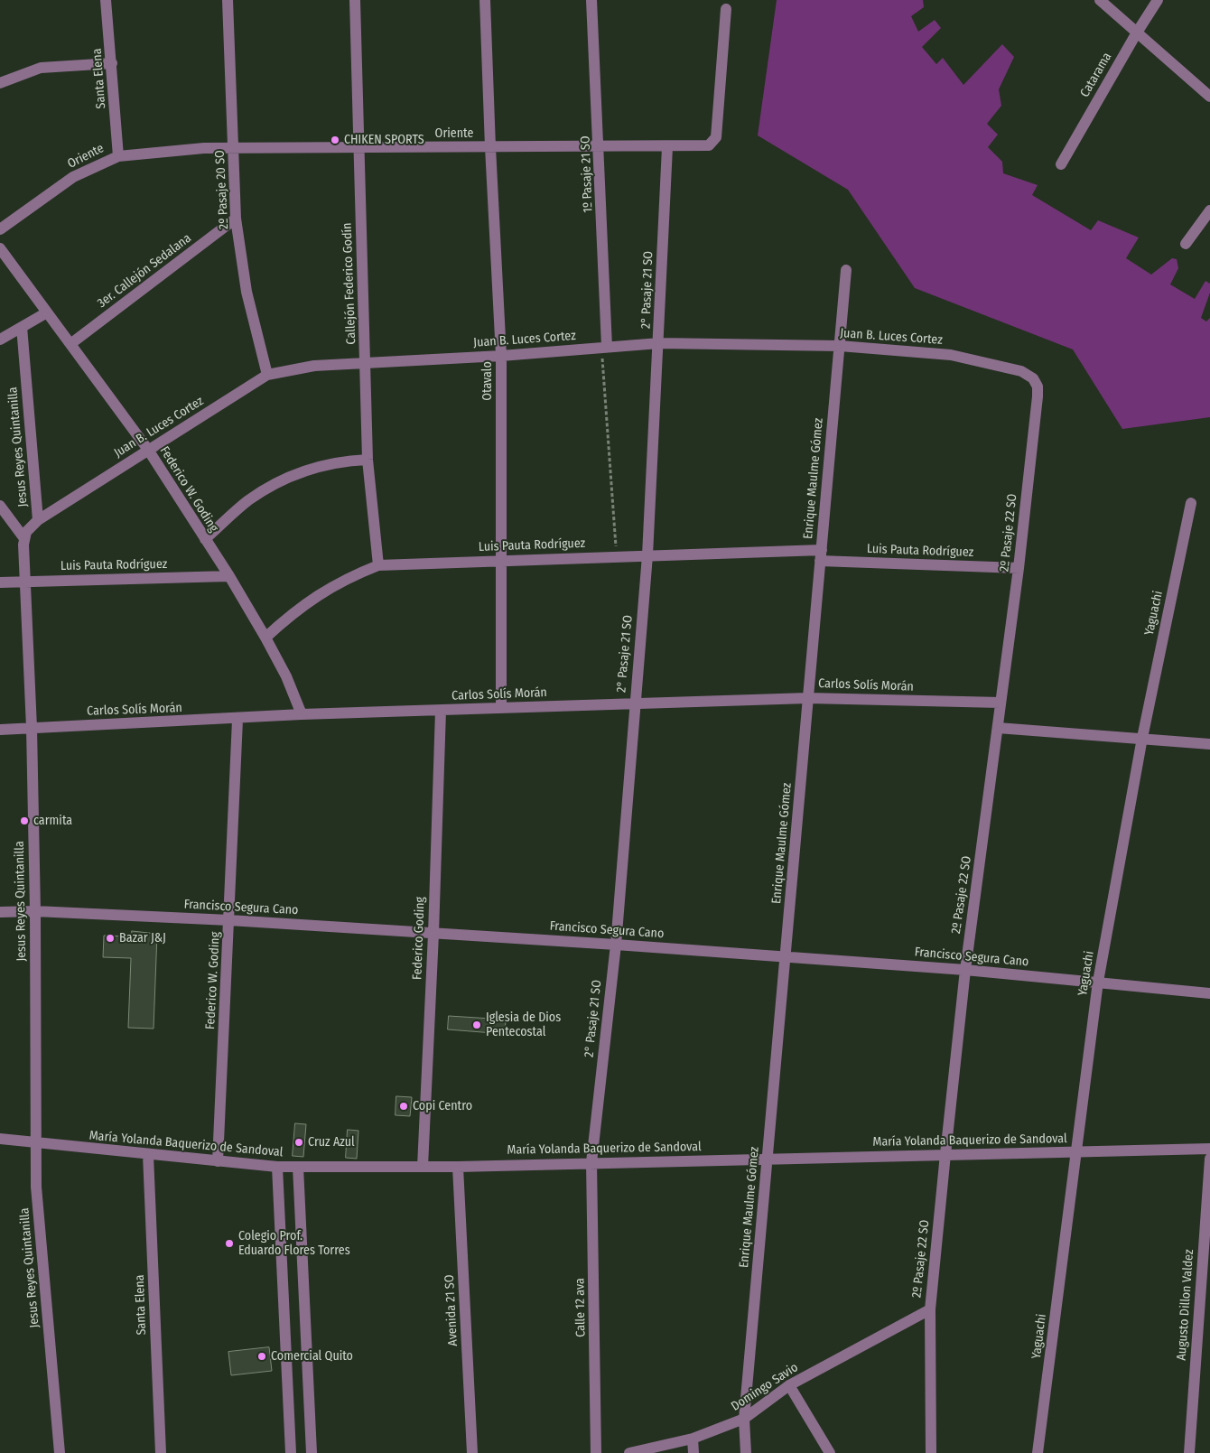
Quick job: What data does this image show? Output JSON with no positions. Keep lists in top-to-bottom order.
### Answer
{
  "streets": {
    "street": [
      "Catarama",
      "Santa Elena",
      "Oriente",
      "1º Pasaje 21 SO",
      "2º Pasaje 20 SO",
      "3er. Callejón Sedalana",
      "Callejón Federico Godín",
      "2° Pasaje 21 SO",
      "Juan B. Luces Cortez",
      "Otavalo",
      "Jesus Reyes Quintanilla",
      "Enrique Maulme Gómez",
      "Federico W. Goding",
      "2º Pasaje 22 SO",
      "Luis Pauta Rodríguez",
      "Yaguachi",
      "Carlos Solís Morán",
      "Francisco Segura Cano",
      "Federico Goding",
      "María Yolanda Baquerizo de Sandoval",
      "Augusto Dillon Valdez",
      "Calle 12 ava",
      "Avenida 21 SO",
      "Domingo Savio"
    ]
  },
  "crossings": [
    ["Santa Elena", "Oriente"],
    ["Santa Elena", "María Yolanda Baquerizo de Sandoval"],
    ["Oriente", "1º Pasaje 21 SO"],
    ["Oriente", "2º Pasaje 20 SO"],
    ["Oriente", "Callejón Federico Godín"],
    ["Oriente", "2° Pasaje 21 SO"],
    ["Oriente", "Otavalo"],
    ["1º Pasaje 21 SO", "Juan B. Luces Cortez"],
    ["2º Pasaje 20 SO", "3er. Callejón Sedalana"],
    ["2º Pasaje 20 SO", "Juan B. Luces Cortez"],
    ["3er. Callejón Sedalana", "Federico W. Goding"],
    ["Callejón Federico Godín", "Juan B. Luces Cortez"],
    ["Callejón Federico Godín", "Luis Pauta Rodríguez"],
    ["2° Pasaje 21 SO", "Juan B. Luces Cortez"],
    ["2° Pasaje 21 SO", "Luis Pauta Rodríguez"],
    ["2° Pasaje 21 SO", "Carlos Solís Morán"],
    ["2° Pasaje 21 SO", "Francisco Segura Cano"],
    ["2° Pasaje 21 SO", "María Yolanda Baquerizo de Sandoval"],
    ["2° Pasaje 21 SO", "Calle 12 ava"],
    ["Juan B. Luces Cortez", "Otavalo"],
    ["Juan B. Luces Cortez", "Jesus Reyes Quintanilla"],
    ["Juan B. Luces Cortez", "Enrique Maulme Gómez"],
    ["Juan B. Luces Cortez", "Federico W. Goding"],
    ["Juan B. Luces Cortez", "2º Pasaje 22 SO"],
    ["Otavalo", "Luis Pauta Rodríguez"],
    ["Otavalo", "Carlos Solís Morán"],
    ["Jesus Reyes Quintanilla", "Luis Pauta Rodríguez"],
    ["Jesus Reyes Quintanilla", "Carlos Solís Morán"],
    ["Jesus Reyes Quintanilla", "Francisco Segura Cano"],
    ["Jesus Reyes Quintanilla", "María Yolanda Baquerizo de Sandoval"],
    ["Enrique Maulme Gómez", "Luis Pauta Rodríguez"],
    ["Enrique Maulme Gómez", "Carlos Solís Morán"],
    ["Enrique Maulme Gómez", "Francisco Segura Cano"],
    ["Enrique Maulme Gómez", "María Yolanda Baquerizo de Sandoval"],
    ["Enrique Maulme Gómez", "Domingo Savio"],
    ["Federico W. Goding", "Luis Pauta Rodríguez"],
    ["Federico W. Goding", "Carlos Solís Morán"],
    ["Federico W. Goding", "Francisco Segura Cano"],
    ["Federico W. Goding", "María Yolanda Baquerizo de Sandoval"],
    ["2º Pasaje 22 SO", "Luis Pauta Rodríguez"],
    ["2º Pasaje 22 SO", "Carlos Solís Morán"],
    ["2º Pasaje 22 SO", "Francisco Segura Cano"],
    ["2º Pasaje 22 SO", "María Yolanda Baquerizo de Sandoval"],
    ["2º Pasaje 22 SO", "Domingo Savio"],
    ["Yaguachi", "Francisco Segura Cano"],
    ["Yaguachi", "María Yolanda Baquerizo de Sandoval"],
    ["Carlos Solís Morán", "Federico Goding"],
    ["Francisco Segura Cano", "Federico Goding"],
    ["Federico Goding", "María Yolanda Baquerizo de Sandoval"],
    ["María Yolanda Baquerizo de Sandoval", "Calle 12 ava"],
    ["María Yolanda Baquerizo de Sandoval", "Avenida 21 SO"]
  ],
  "places": [
    "CHIKEN SPORTS",
    "carmita",
    "Bazar J&J",
    "Iglesia de Dios Pentecostal",
    "Copi Centro",
    "Cruz Azul",
    "Colegio Prof. Eduardo Flores Torres",
    "Comercial Quito"
  ]
}
